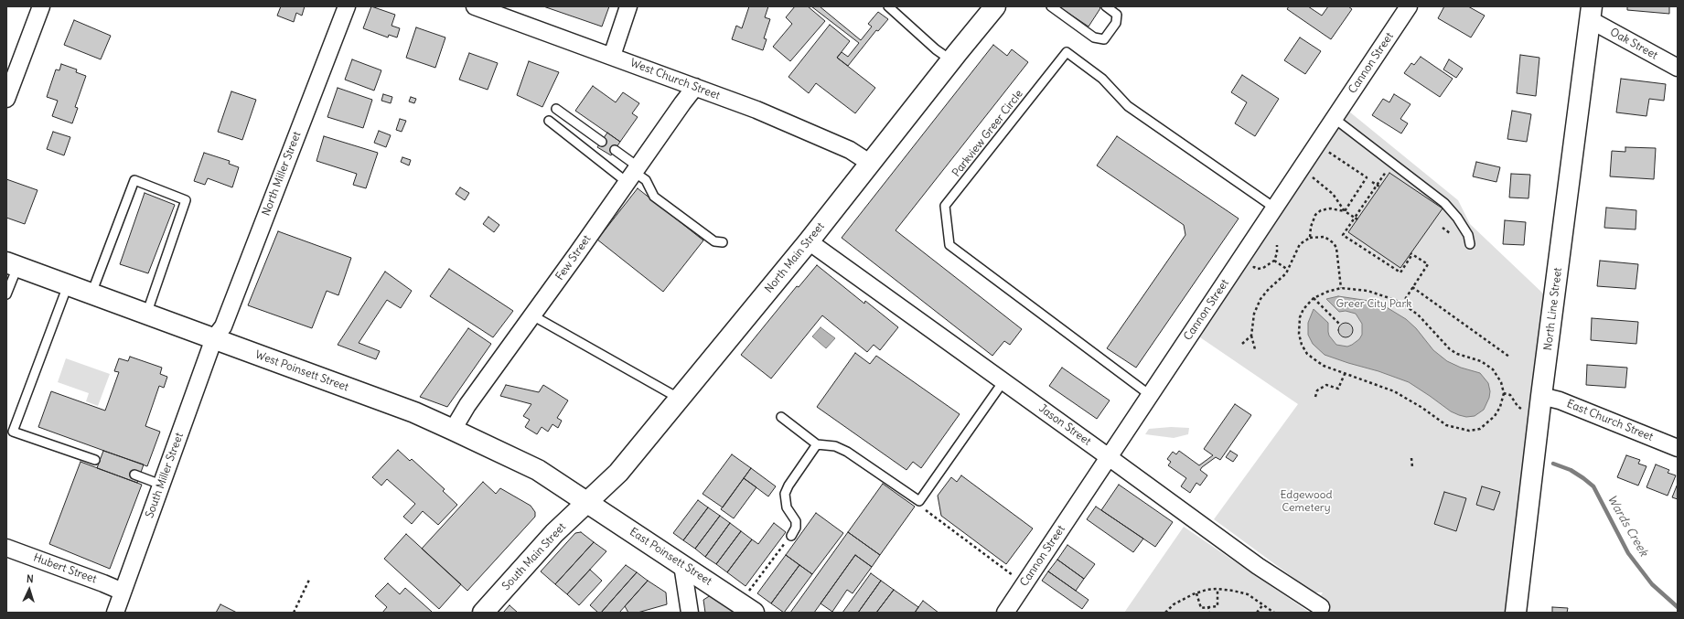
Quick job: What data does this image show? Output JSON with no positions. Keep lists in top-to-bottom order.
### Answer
{
  "streets": {
    "main road": [
      "North Main Street",
      "North Line Street",
      "West Poinsett Street",
      "South Main Street",
      "East Poinsett Street"
    ],
    "street": [
      "Oak Street",
      "Cannon Street",
      "West Church Street",
      "North Miller Street",
      "Few Street",
      "East Church Street",
      "Jason Street",
      "South Miller Street",
      "Hubert Street"
    ],
    "lane": ["Parkview Greer Circle"]
  },
  "crossings": [
    ["Oak Street", "North Line Street"],
    ["Cannon Street", "Parkview Greer Circle"],
    ["Cannon Street", "Jason Street"],
    ["West Church Street", "Few Street"],
    ["West Church Street", "North Main Street"],
    ["North Miller Street", "West Poinsett Street"],
    ["North Miller Street", "South Miller Street"],
    ["Few Street", "West Poinsett Street"],
    ["North Main Street", "West Poinsett Street"],
    ["North Main Street", "Jason Street"],
    ["North Main Street", "South Main Street"],
    ["North Main Street", "East Poinsett Street"],
    ["North Line Street", "East Church Street"],
    ["West Poinsett Street", "South Miller Street"],
    ["West Poinsett Street", "South Main Street"],
    ["West Poinsett Street", "East Poinsett Street"],
    ["South Miller Street", "Hubert Street"],
    ["South Main Street", "East Poinsett Street"]
  ],
  "water": ["Wards Creek"],
  "parks": ["Greer City Park", "Edgewood Cemetery"],
  "north": "top"
}
